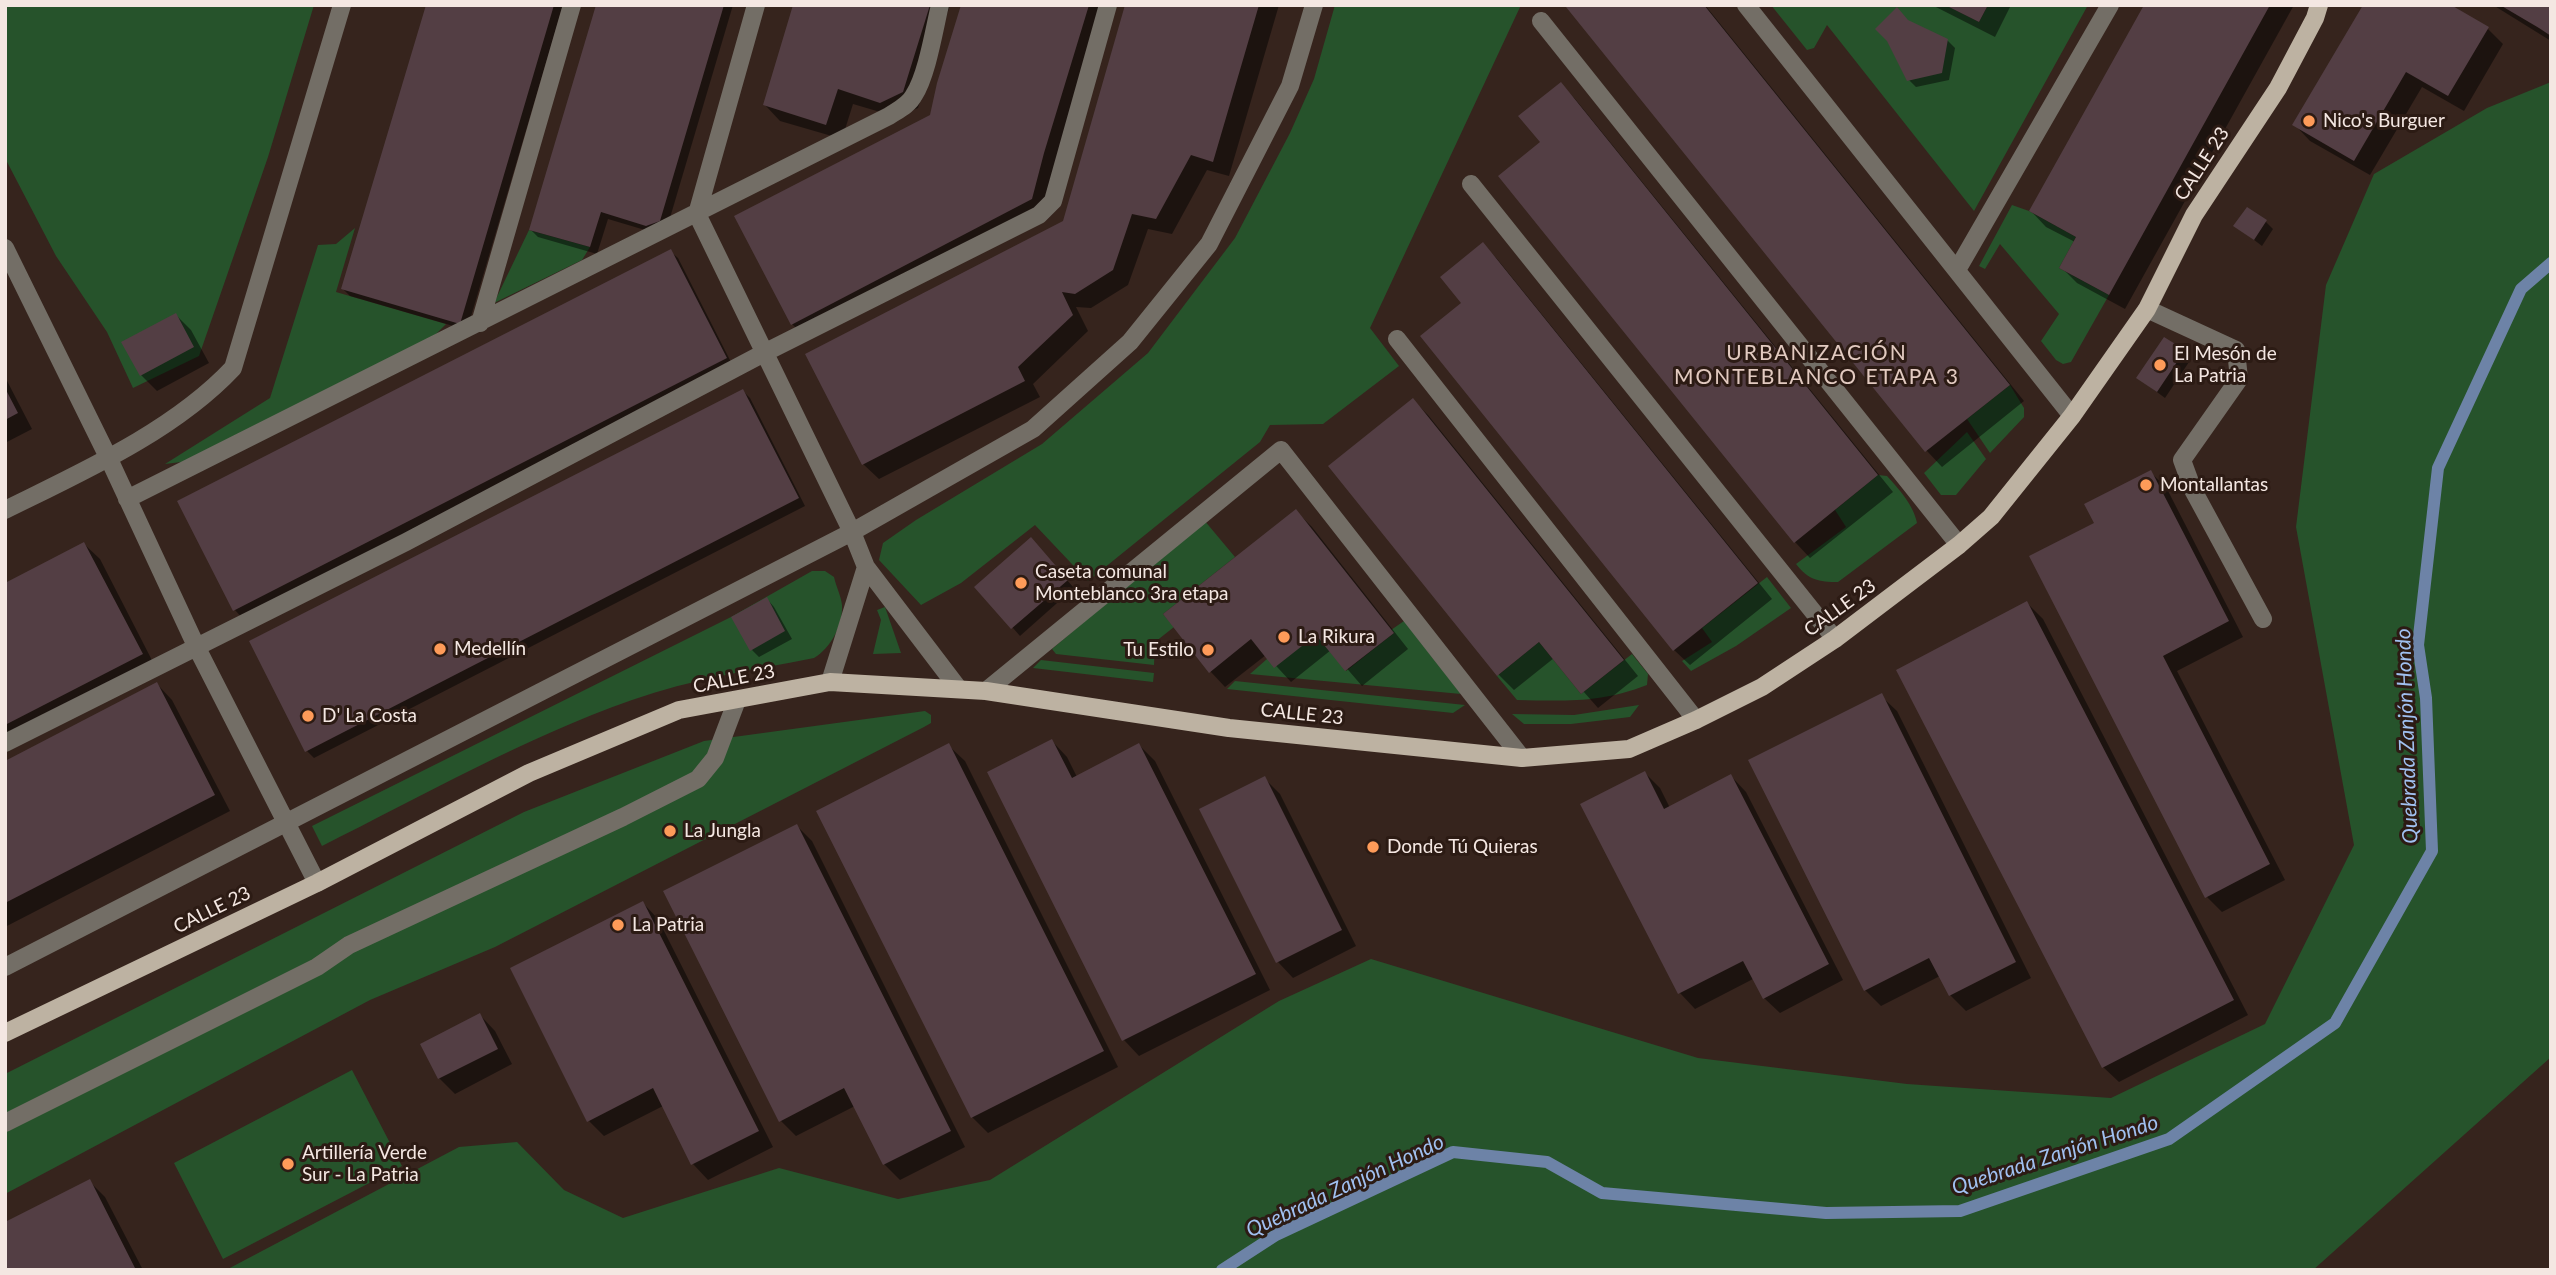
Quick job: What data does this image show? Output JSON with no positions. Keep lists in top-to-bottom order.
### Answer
{
  "streets": {
    "main road": ["CALLE 23"]
  },
  "districts": ["URBANIZACIÓN MONTEBLANCO ETAPA 3"],
  "water": ["Quebrada Zanjón Hondo"],
  "places": [
    "Nico's Burguer",
    "El Mesón de La Patria",
    "Montallantas",
    "Caseta comunal Monteblanco 3ra etapa",
    "La Rikura",
    "Medellín",
    "Tu Estilo",
    "D' La Costa",
    "La Jungla",
    "Donde Tú Quieras",
    "La Patria",
    "Artillería Verde Sur - La Patria"
  ]
}
